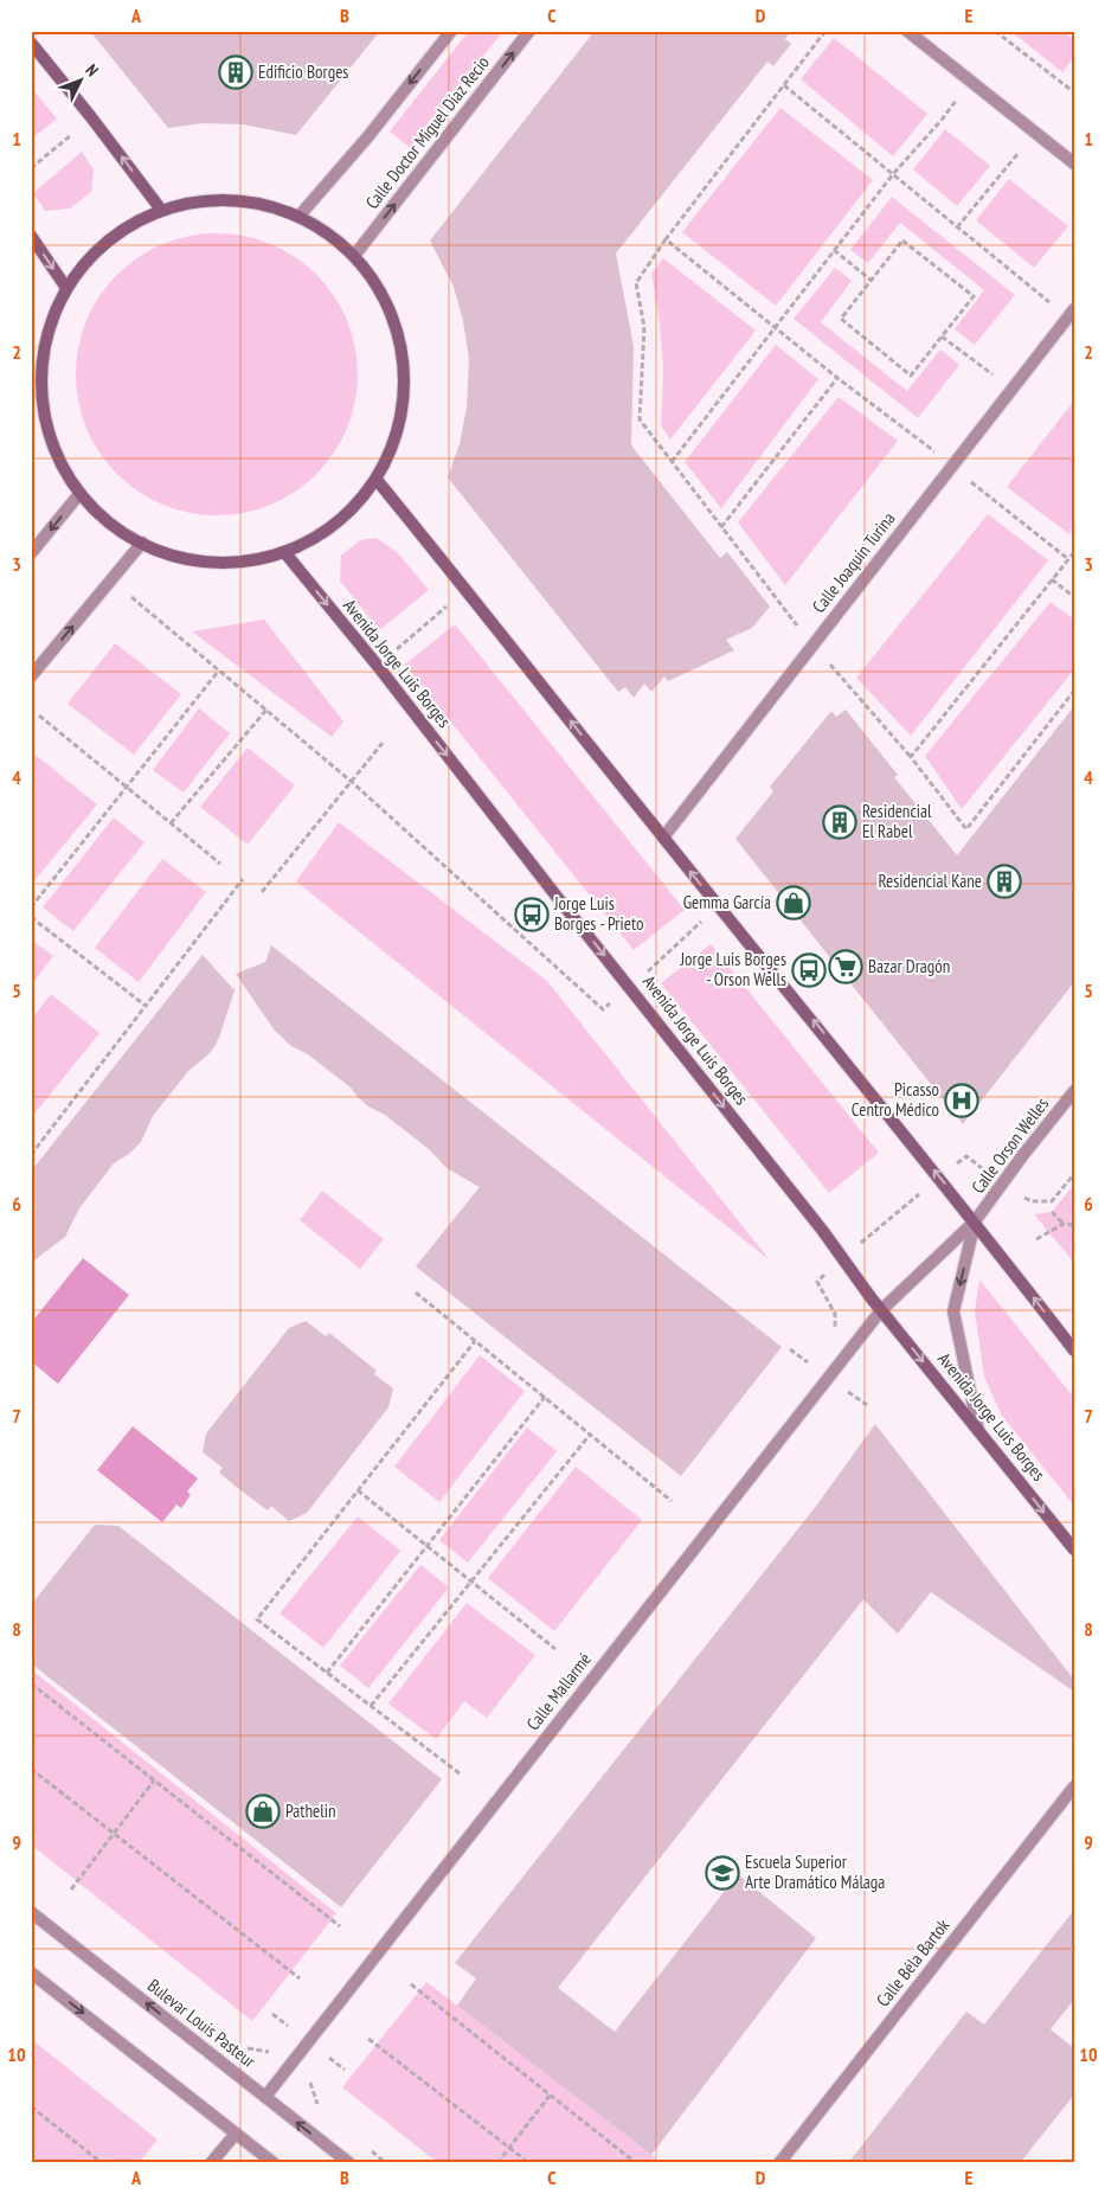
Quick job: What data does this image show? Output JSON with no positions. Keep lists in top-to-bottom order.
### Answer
{
  "streets": {
    "main road": ["Avenida Jorge Luis Borges"],
    "street": [
      "Calle Doctor Miguel Díaz Recio",
      "Calle Joaquín Turina",
      "Calle Orson Welles",
      "Calle Mallarmé",
      "Calle Béla Bartok",
      "Bulevar Louis Pasteur"
    ]
  },
  "crossings": [
    ["Avenida Jorge Luis Borges", "Calle Orson Welles"],
    ["Avenida Jorge Luis Borges", "Calle Mallarmé"],
    ["Calle Orson Welles", "Calle Mallarmé"],
    ["Calle Mallarmé", "Bulevar Louis Pasteur"]
  ],
  "one_way": ["Avenida Jorge Luis Borges", "Calle Orson Welles"],
  "places": {
    "building": ["Edificio Borges", "Residencial El Rabel", "Residencial Kane"],
    "shop": ["Gemma García", "Pathelin"],
    "bus stop": ["Jorge Luis Borges - Prieto", "Jorge Luis Borges - Orson Wells"],
    "supermarket": ["Bazar Dragón"],
    "hospital": ["Picasso Centro Médico"],
    "school or university": ["Escuela Superior Arte Dramático Málaga"]
  },
  "north": "top right",
  "grid": {
    "columns": [
      "A",
      "B",
      "C",
      "D",
      "E"
    ],
    "rows": [
      "1",
      "2",
      "3",
      "4",
      "5",
      "6",
      "7",
      "8",
      "9",
      "10"
    ]
  }
}
